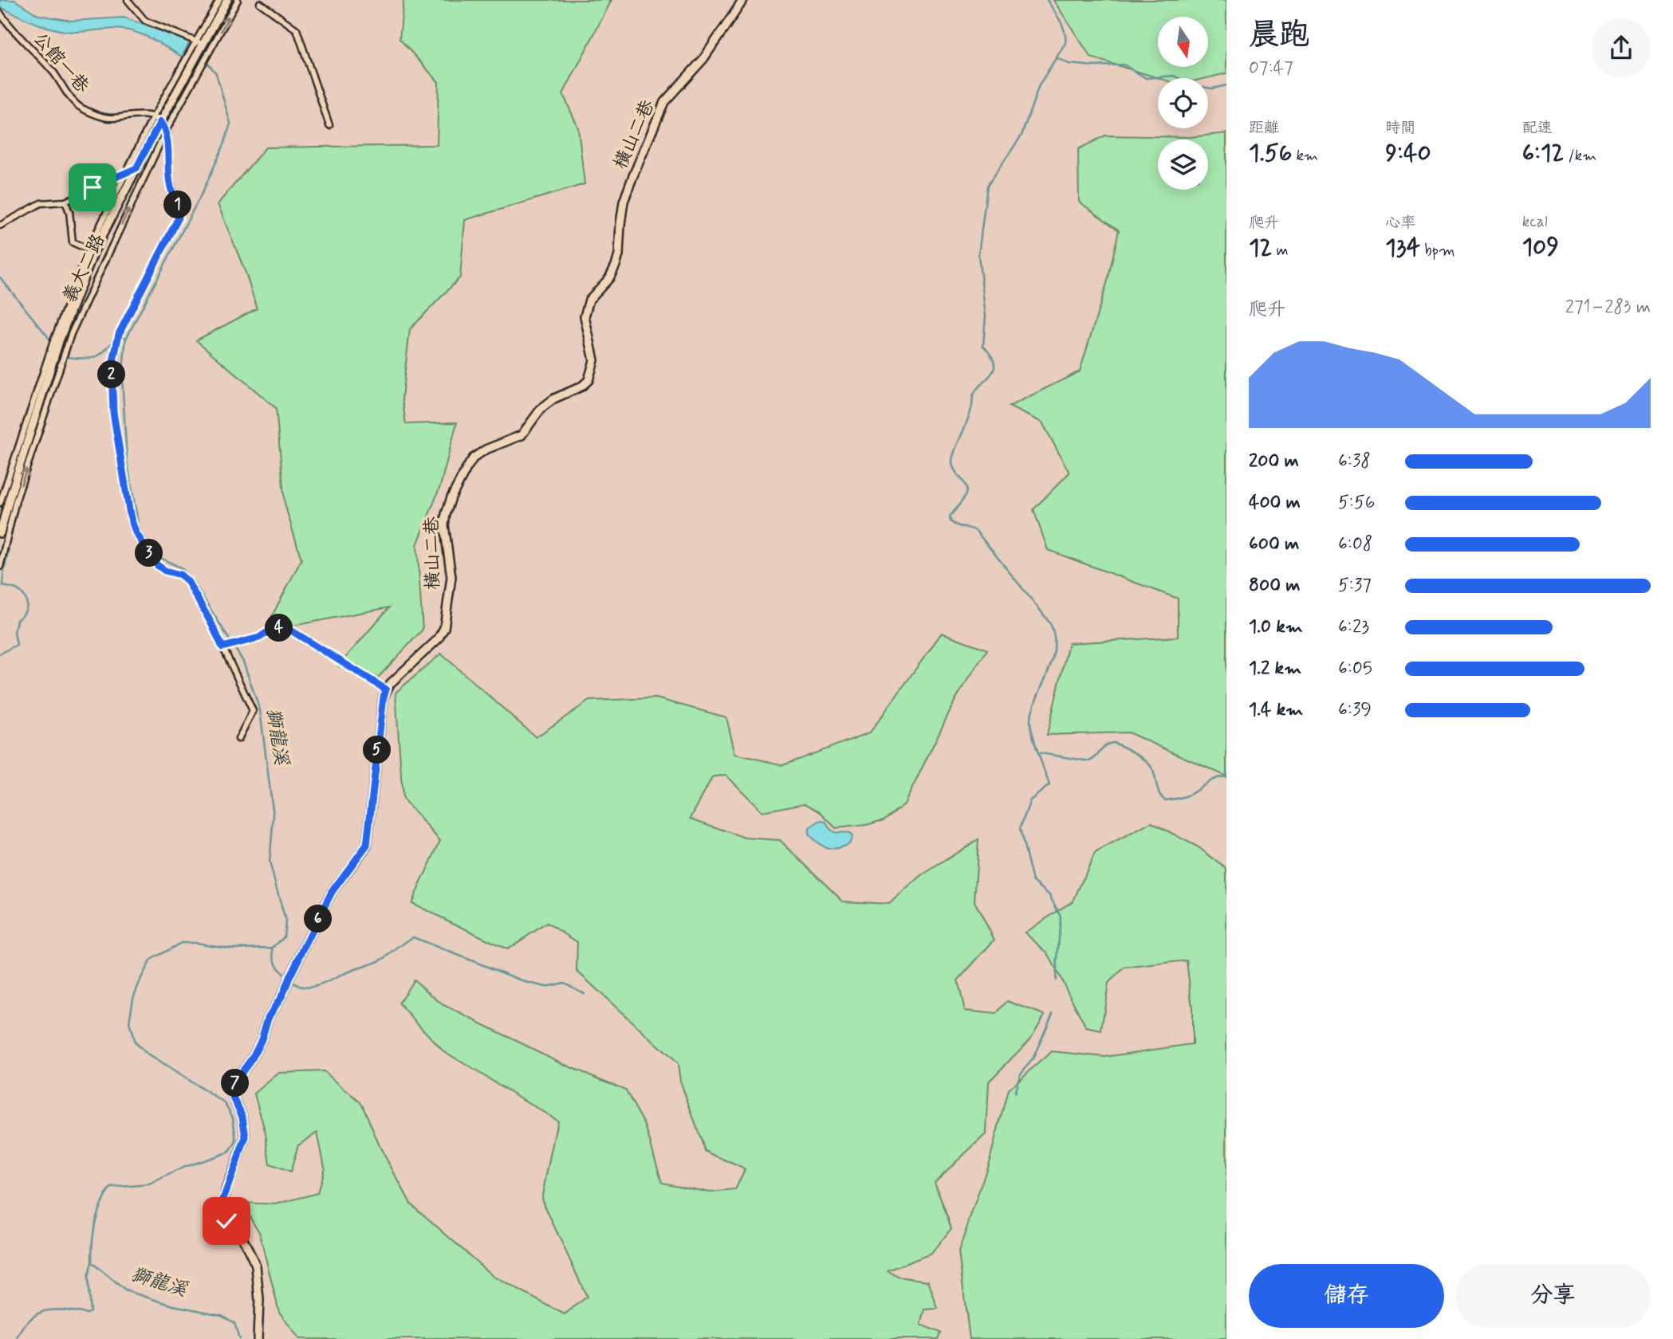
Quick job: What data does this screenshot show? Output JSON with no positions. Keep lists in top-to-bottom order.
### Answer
{
  "streets": {
    "street": ["公館一巷", "橫山二巷", "義大二路"]
  },
  "crossings": [
    ["公館一巷", "義大二路"]
  ],
  "water": ["獅龍溪"],
  "north": "bottom",
  "page": {
    "heading": ["晨跑", "07:47"],
    "stats": [
      ["距離", "1.56 km"],
      ["時間", "9:40"],
      ["配速", "6:12 /km"],
      ["爬升", "12 m"],
      ["心率", "134 bpm"],
      ["kcal", "109"]
    ],
    "pins": [
      "1",
      "2",
      "3",
      "4",
      "5",
      "6",
      "7"
    ],
    "chart": ["爬升", "271–283 m"],
    "list": [
      {
        "name": "200 m",
        "note": "6:38"
      },
      {
        "name": "400 m",
        "note": "5:56"
      },
      {
        "name": "600 m",
        "note": "6:08"
      },
      {
        "name": "800 m",
        "note": "5:37"
      },
      {
        "name": "1.0 km",
        "note": "6:23"
      },
      {
        "name": "1.2 km",
        "note": "6:05"
      },
      {
        "name": "1.4 km",
        "note": "6:39"
      }
    ],
    "buttons": ["儲存", "分享"]
  }
}
